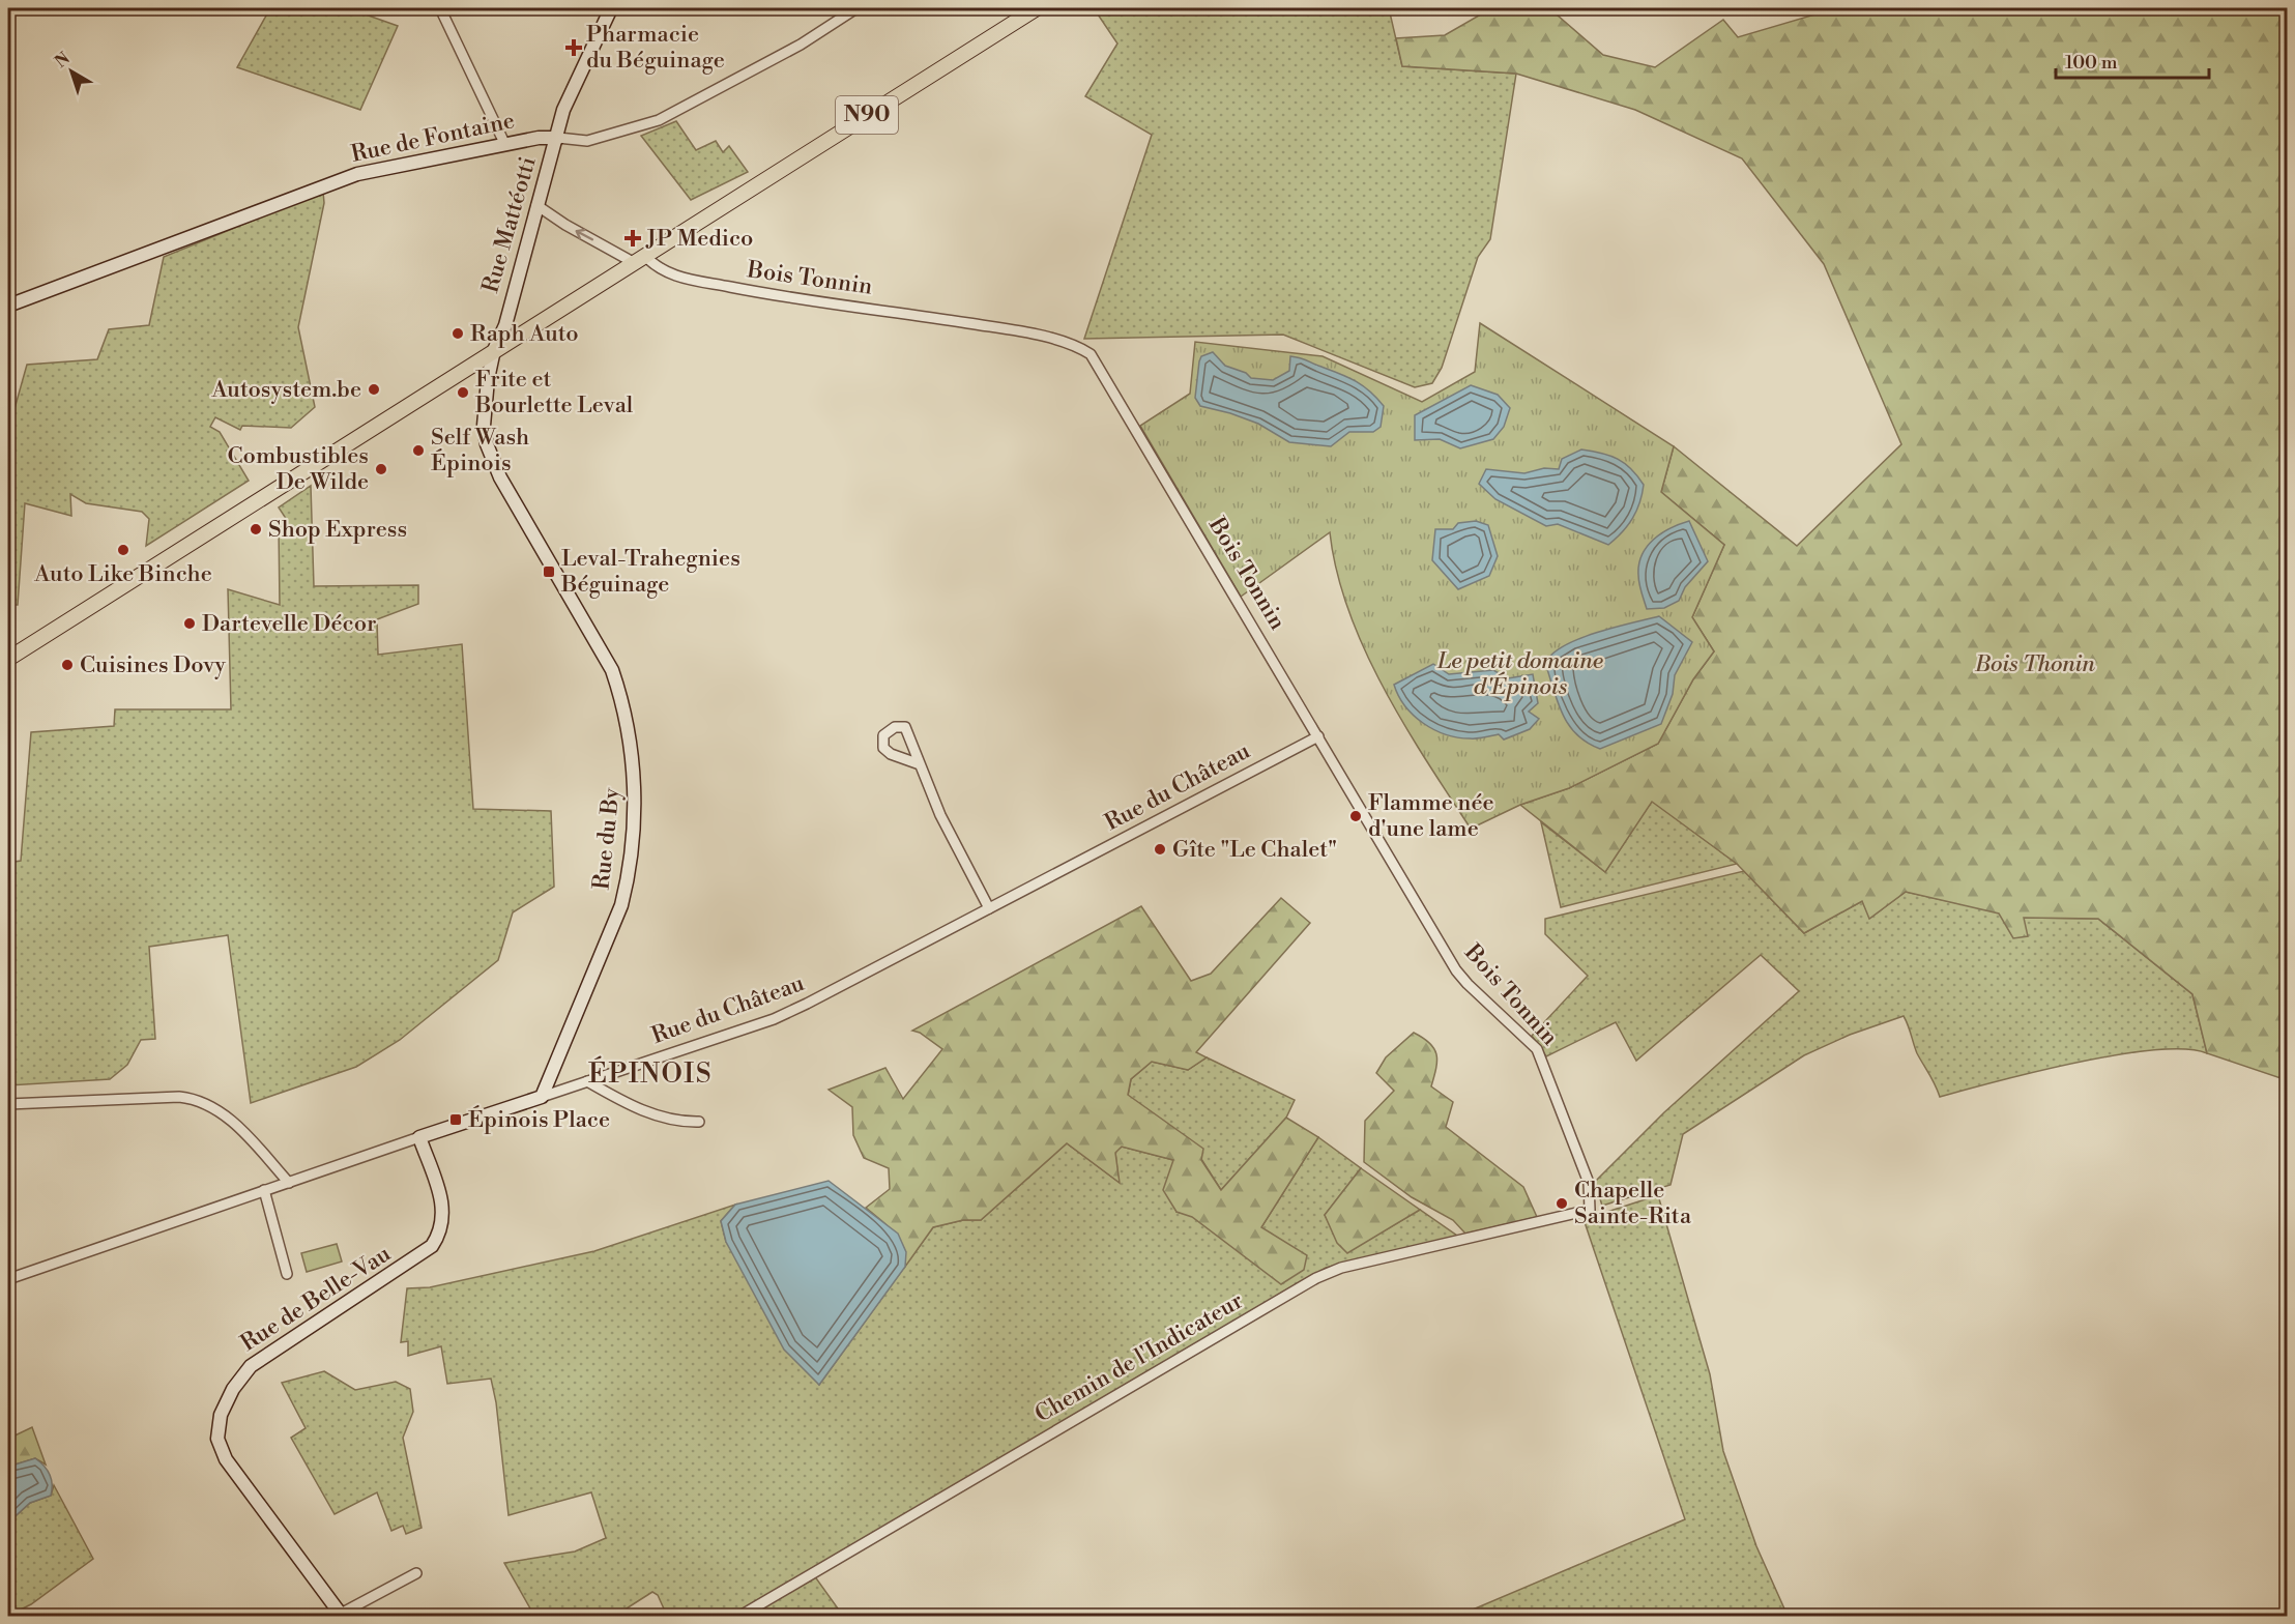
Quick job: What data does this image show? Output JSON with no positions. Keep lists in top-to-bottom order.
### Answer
{
  "streets": {
    "main road": ["N90"],
    "street": [
      "Rue de Fontaine",
      "Rue Mattéotti",
      "Bois Tonnin",
      "Rue du Château",
      "Rue du By",
      "Rue de Belle-Vau",
      "Chemin de l'Indicateur"
    ]
  },
  "crossings": [
    ["N90", "Rue Mattéotti"],
    ["N90", "Bois Tonnin"],
    ["N90", "Rue du By"],
    ["Rue de Fontaine", "Rue Mattéotti"],
    ["Rue Mattéotti", "Bois Tonnin"],
    ["Rue Mattéotti", "Rue du By"],
    ["Bois Tonnin", "Rue du Château"],
    ["Bois Tonnin", "Chemin de l'Indicateur"],
    ["Rue du Château", "Rue du By"]
  ],
  "districts": ["ÉPINOIS"],
  "parks": ["Le petit domaine d'Épinois", "Bois Thonin"],
  "places": {
    "health": ["Pharmacie du Béguinage", "JP Medico"],
    "other": [
      "Raph Auto",
      "Autosystem.be",
      "Frite et Bourlette Leval",
      "Self Wash Épinois",
      "Combustibles De Wilde",
      "Shop Express",
      "Auto Like Binche",
      "Dartevelle Décor",
      "Cuisines Dovy",
      "Flamme née d'une lame",
      "Gîte \"Le Chalet\"",
      "Chapelle Sainte-Rita"
    ],
    "transit": ["Leval-Trahegnies Béguinage", "Épinois Place"]
  },
  "scale_bar": "100 m",
  "north": "top left"
}
